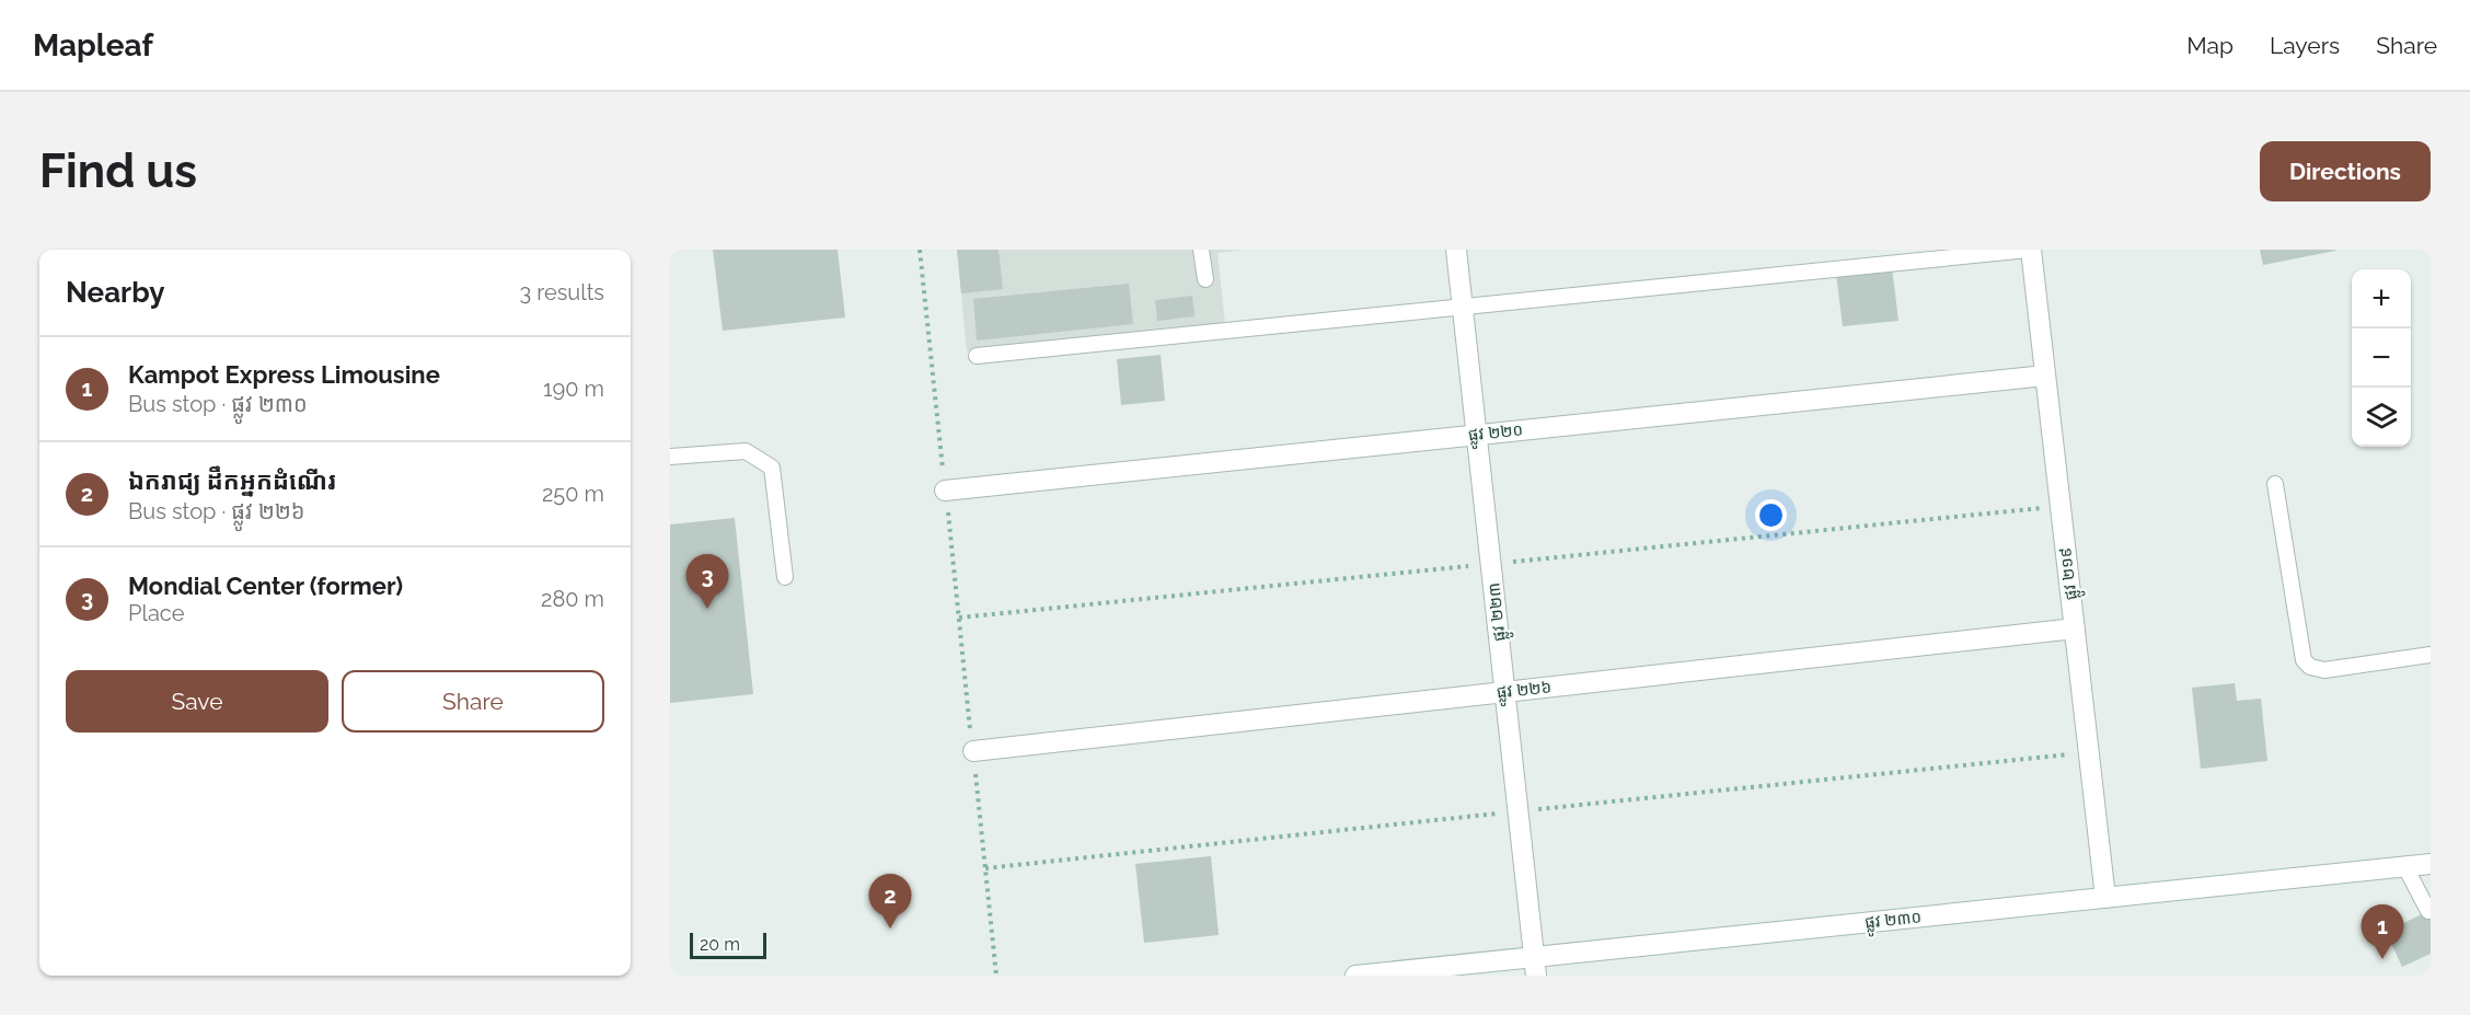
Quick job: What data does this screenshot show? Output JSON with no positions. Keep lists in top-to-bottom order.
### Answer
{
  "streets": {
    "street": [
      "ផ្លូវ ២២០",
      "ផ្លូវ ២១៩",
      "ផ្លូវ ២២៣",
      "ផ្លូវ ២២៦",
      "ផ្លូវ ២៣០"
    ]
  },
  "crossings": [
    ["ផ្លូវ ២២០", "ផ្លូវ ២១៩"],
    ["ផ្លូវ ២២០", "ផ្លូវ ២២៣"],
    ["ផ្លូវ ២១៩", "ផ្លូវ ២២៦"],
    ["ផ្លូវ ២១៩", "ផ្លូវ ២៣០"],
    ["ផ្លូវ ២២៣", "ផ្លូវ ២២៦"],
    ["ផ្លូវ ២២៣", "ផ្លូវ ២៣០"]
  ],
  "scale_bar": "20 m",
  "page": {
    "header": "Mapleaf",
    "nav": ["Map", "Layers", "Share"],
    "buttons": [
      "Directions",
      ["Save", "Share"]
    ],
    "title": "Find us",
    "heading": ["Nearby", "3 results"],
    "map_buttons": ["+", "−"],
    "list": [
      {
        "mark": "1",
        "name": "Kampot Express Limousine",
        "note": "Bus stop · ផ្លូវ ២៣០",
        "value": "190 m"
      },
      {
        "mark": "2",
        "name": "ឯករាជ្យ ដឹកអ្នកដំណើរ",
        "note": "Bus stop · ផ្លូវ ២២៦",
        "value": "250 m"
      },
      {
        "mark": "3",
        "name": "Mondial Center (former)",
        "note": "Place",
        "value": "280 m"
      }
    ],
    "pins": ["3", "2", "1"],
    "scale": "20 m"
  }
}
